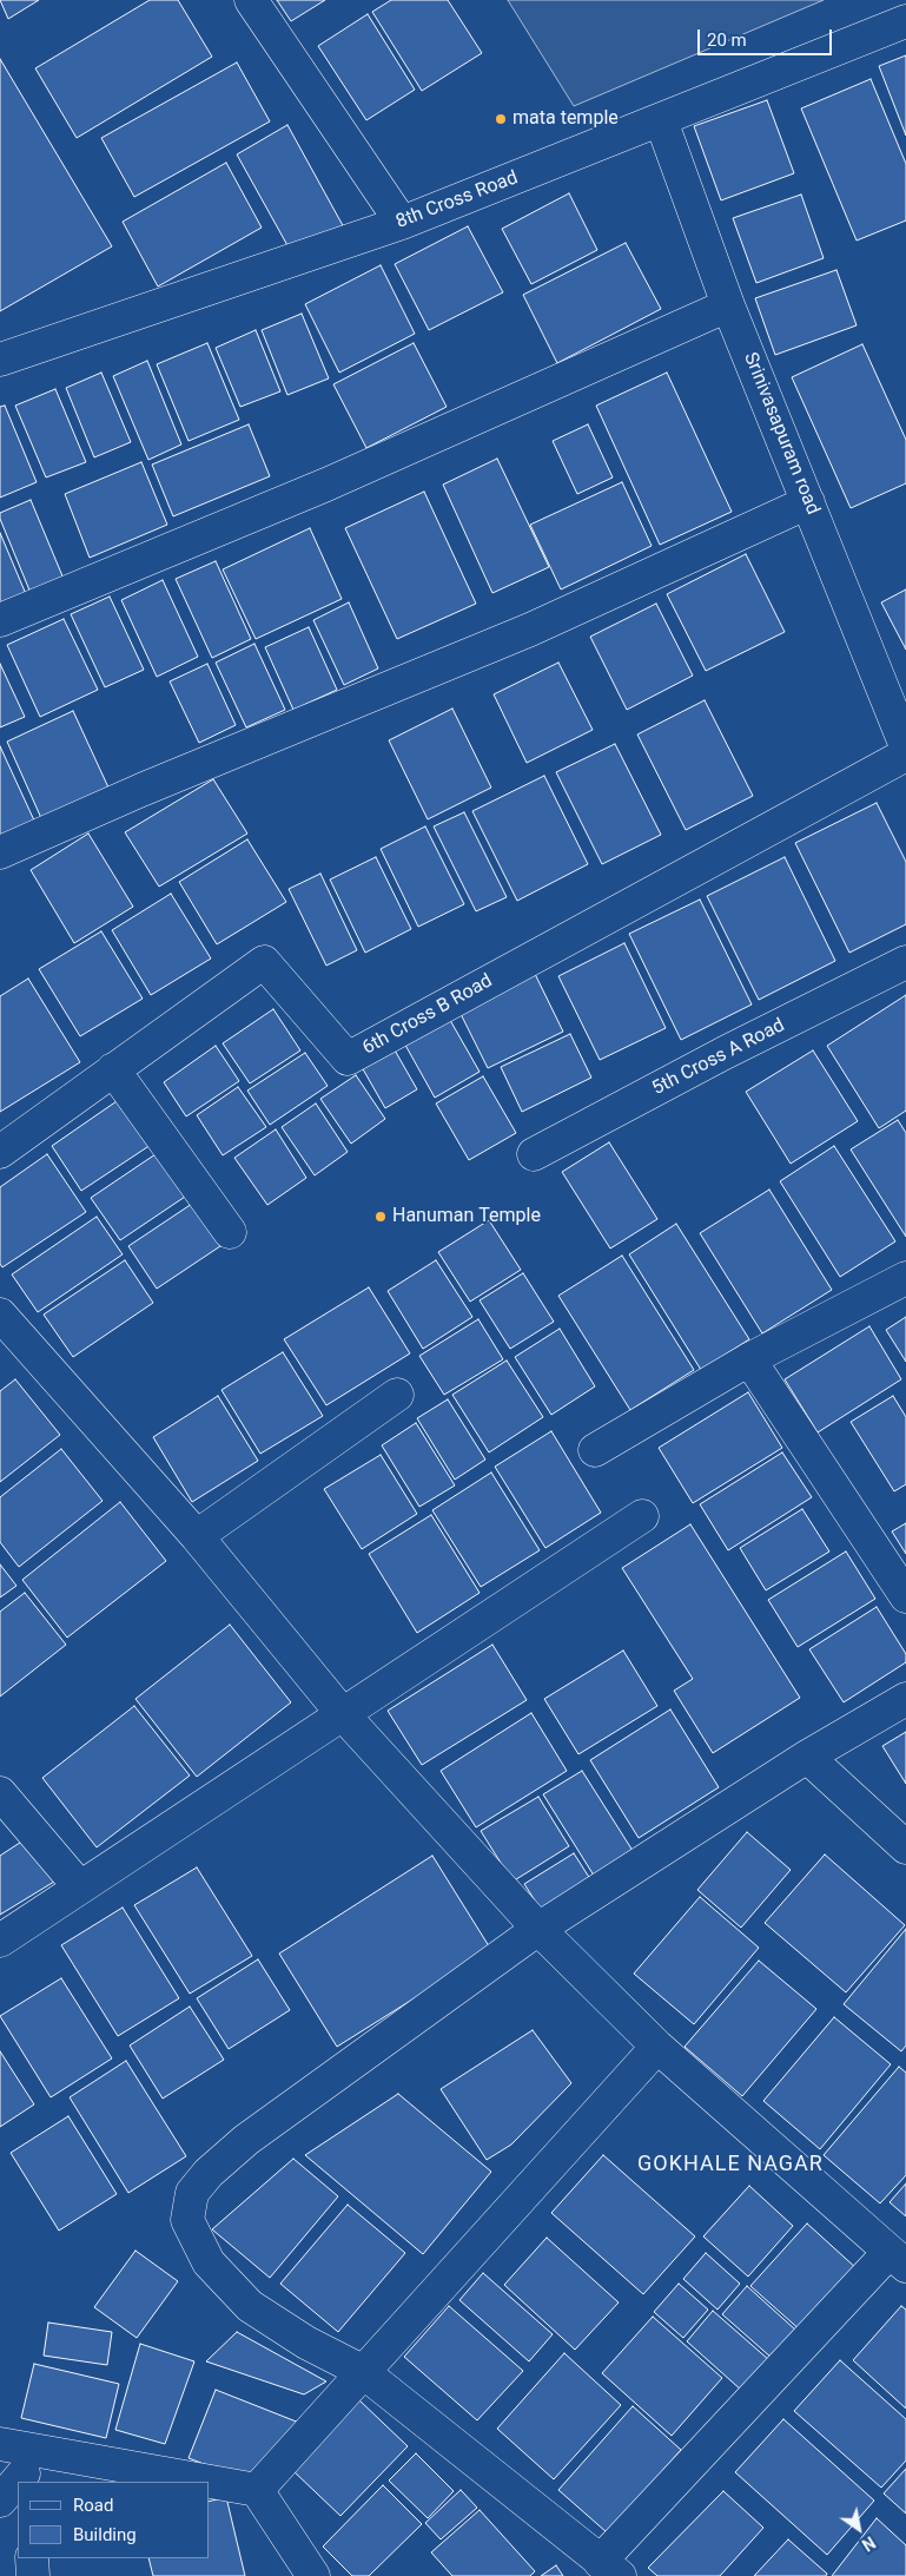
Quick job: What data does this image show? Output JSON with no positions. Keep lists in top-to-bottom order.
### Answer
{
  "streets": {
    "street": [
      "8th Cross Road",
      "Srinivasapuram road",
      "6th Cross B Road",
      "5th Cross A Road"
    ]
  },
  "crossings": [
    ["8th Cross Road", "Srinivasapuram road"]
  ],
  "districts": ["GOKHALE NAGAR"],
  "places": ["mata temple", "Hanuman Temple"],
  "legend": ["Road", "Building"],
  "scale_bar": "20 m",
  "north": "bottom right"
}
